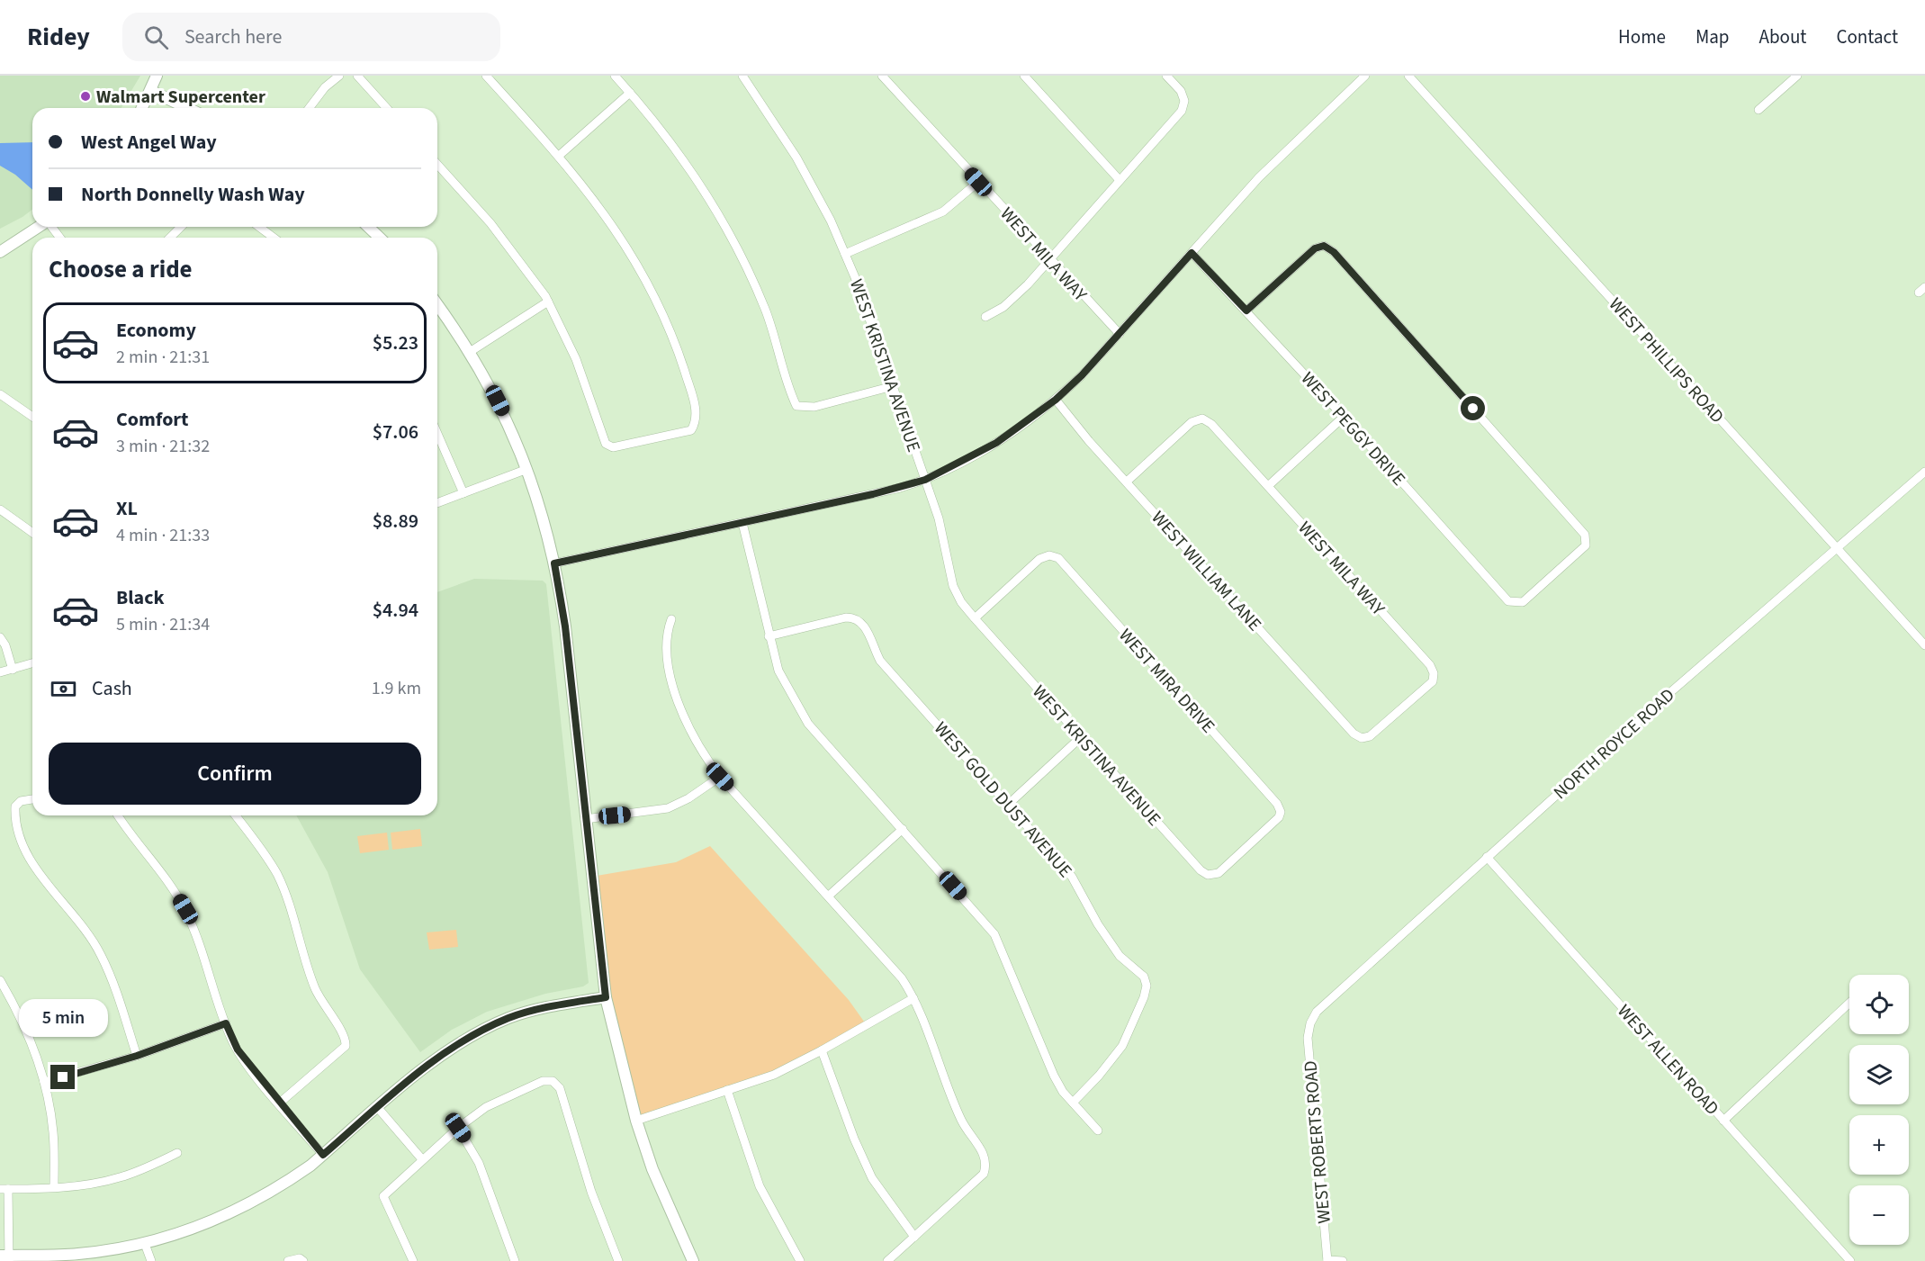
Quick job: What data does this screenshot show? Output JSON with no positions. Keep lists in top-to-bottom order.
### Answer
{
  "streets": {
    "street": [
      "WEST MILA WAY",
      "WEST PHILLIPS ROAD",
      "WEST KRISTINA AVENUE",
      "WEST PEGGY DRIVE",
      "WEST WILLIAM LANE",
      "WEST MIRA DRIVE",
      "NORTH ROYCE ROAD",
      "WEST GOLD DUST AVENUE",
      "WEST ALLEN ROAD",
      "WEST ROBERTS ROAD"
    ]
  },
  "crossings": [
    ["WEST MILA WAY", "WEST WILLIAM LANE"],
    ["WEST PHILLIPS ROAD", "NORTH ROYCE ROAD"],
    ["WEST KRISTINA AVENUE", "WEST MIRA DRIVE"],
    ["NORTH ROYCE ROAD", "WEST ALLEN ROAD"],
    ["NORTH ROYCE ROAD", "WEST ROBERTS ROAD"]
  ],
  "places": ["Walmart Supercenter"],
  "page": {
    "header": "Ridey",
    "search": "Search here",
    "nav": [
      "Home",
      "Map",
      "About",
      "Contact"
    ],
    "banner": ["West Angel Way", "North Donnelly Wash Way"],
    "heading": "Choose a ride",
    "list": [
      {
        "name": "Economy",
        "note": "2 min · 21:31",
        "value": "$5.23"
      },
      {
        "name": "Comfort",
        "note": "3 min · 21:32",
        "value": "$7.06"
      },
      {
        "name": "XL",
        "note": "4 min · 21:33",
        "value": "$8.89"
      },
      {
        "name": "Black",
        "note": "5 min · 21:34",
        "value": "$4.94"
      }
    ],
    "pay": ["Cash", "1.9 km"],
    "buttons": "Confirm",
    "map_buttons": ["+", "−"],
    "bubble": "5 min"
  }
}
